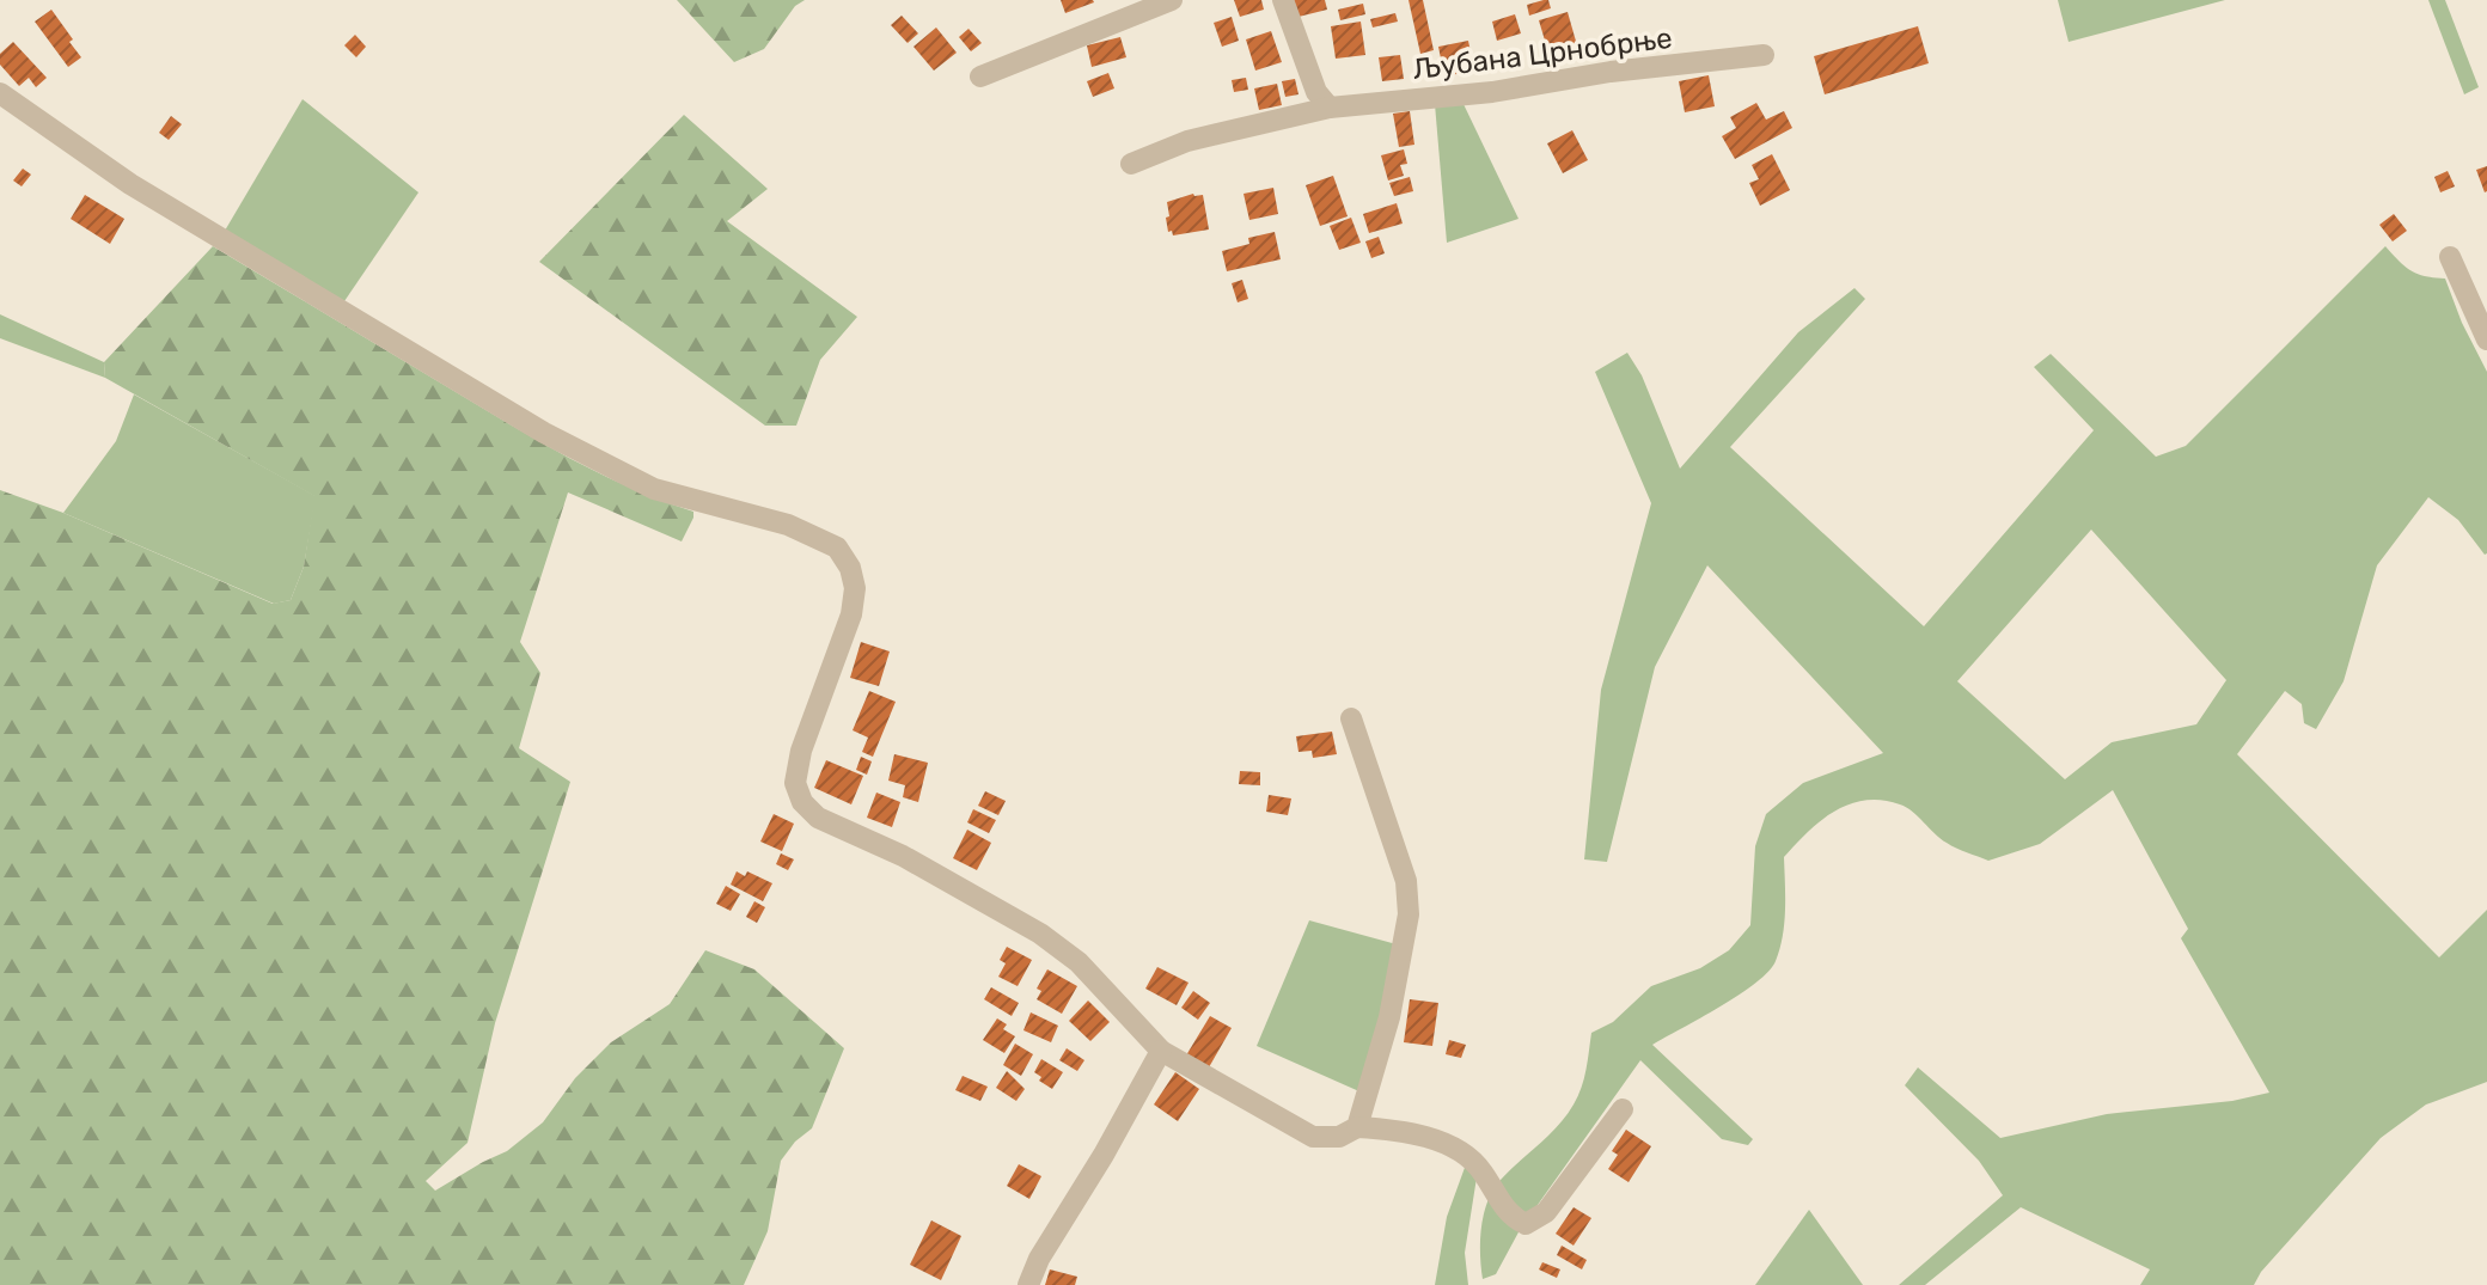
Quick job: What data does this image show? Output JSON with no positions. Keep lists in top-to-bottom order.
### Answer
{
  "streets": {
    "street": ["Љубана Црнобрње"]
  }
}
